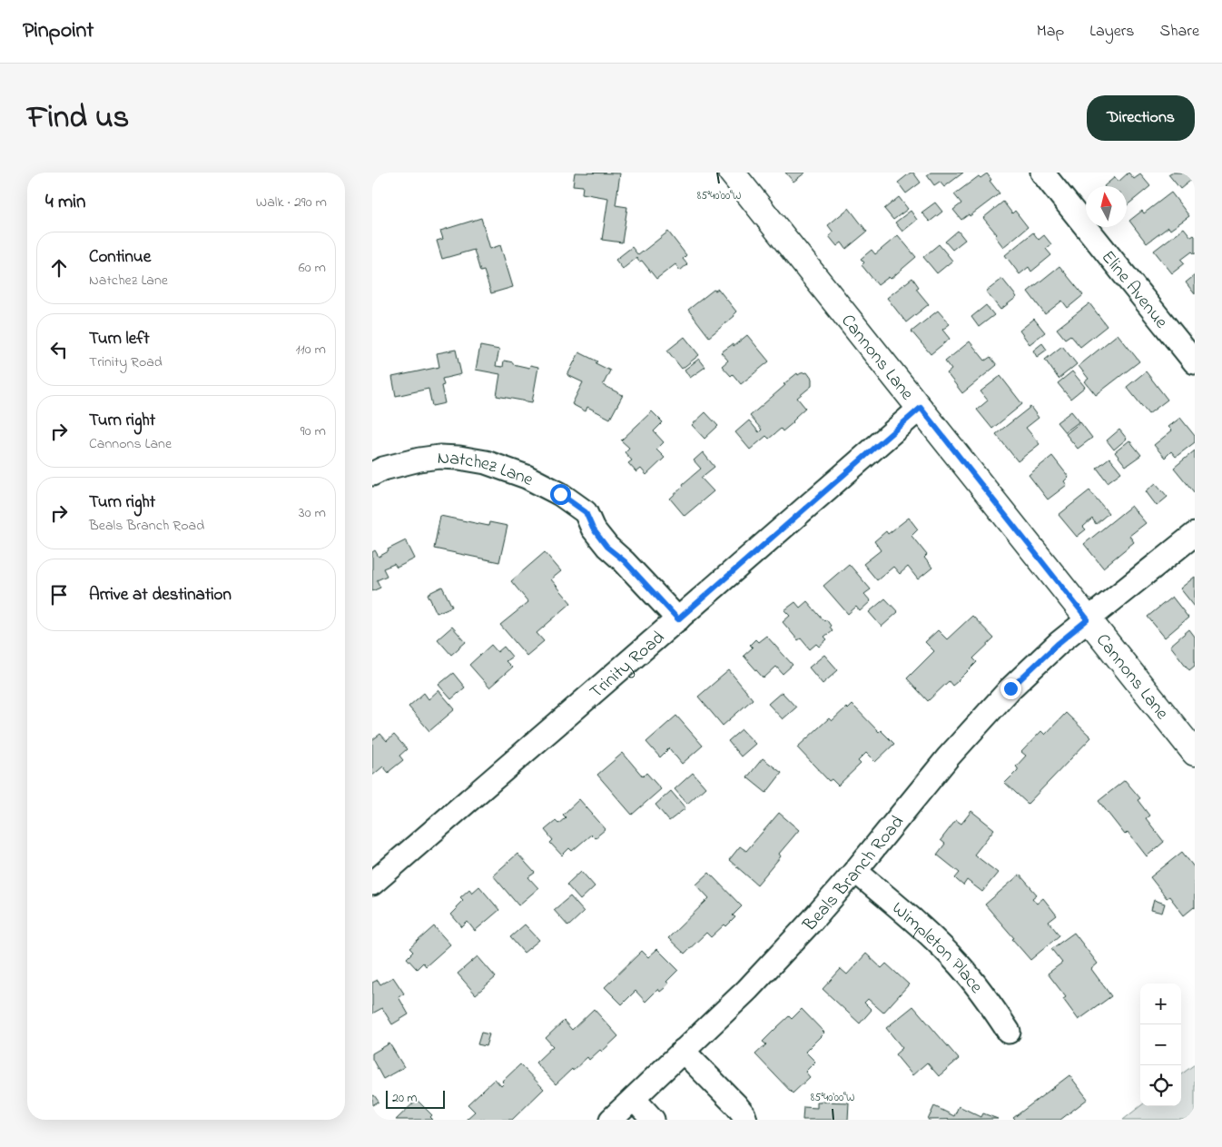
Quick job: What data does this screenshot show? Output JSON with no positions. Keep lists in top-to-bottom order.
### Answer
{
  "streets": {
    "main road": ["Cannons Lane"],
    "street": [
      "Eline Avenue",
      "Natchez Lane",
      "Trinity Road",
      "Beals Branch Road",
      "Wimpleton Place"
    ]
  },
  "crossings": [
    ["Cannons Lane", "Trinity Road"],
    ["Cannons Lane", "Beals Branch Road"],
    ["Natchez Lane", "Trinity Road"],
    ["Beals Branch Road", "Wimpleton Place"]
  ],
  "scale_bar": "20 m",
  "north": "top",
  "page": {
    "header": "Pinpoint",
    "nav": ["Map", "Layers", "Share"],
    "title": "Find us",
    "buttons": "Directions",
    "heading": ["4 min", "Walk · 290 m"],
    "list": [
      ["Continue", "Natchez Lane", "60 m"],
      ["Turn left", "Trinity Road", "110 m"],
      ["Turn right", "Cannons Lane", "90 m"],
      ["Turn right", "Beals Branch Road", "30 m"],
      "Arrive at destination"
    ],
    "map_buttons": ["+", "−"],
    "scale": "20 m"
  },
  "coordinates": ["85°40'00\"W"]
}
